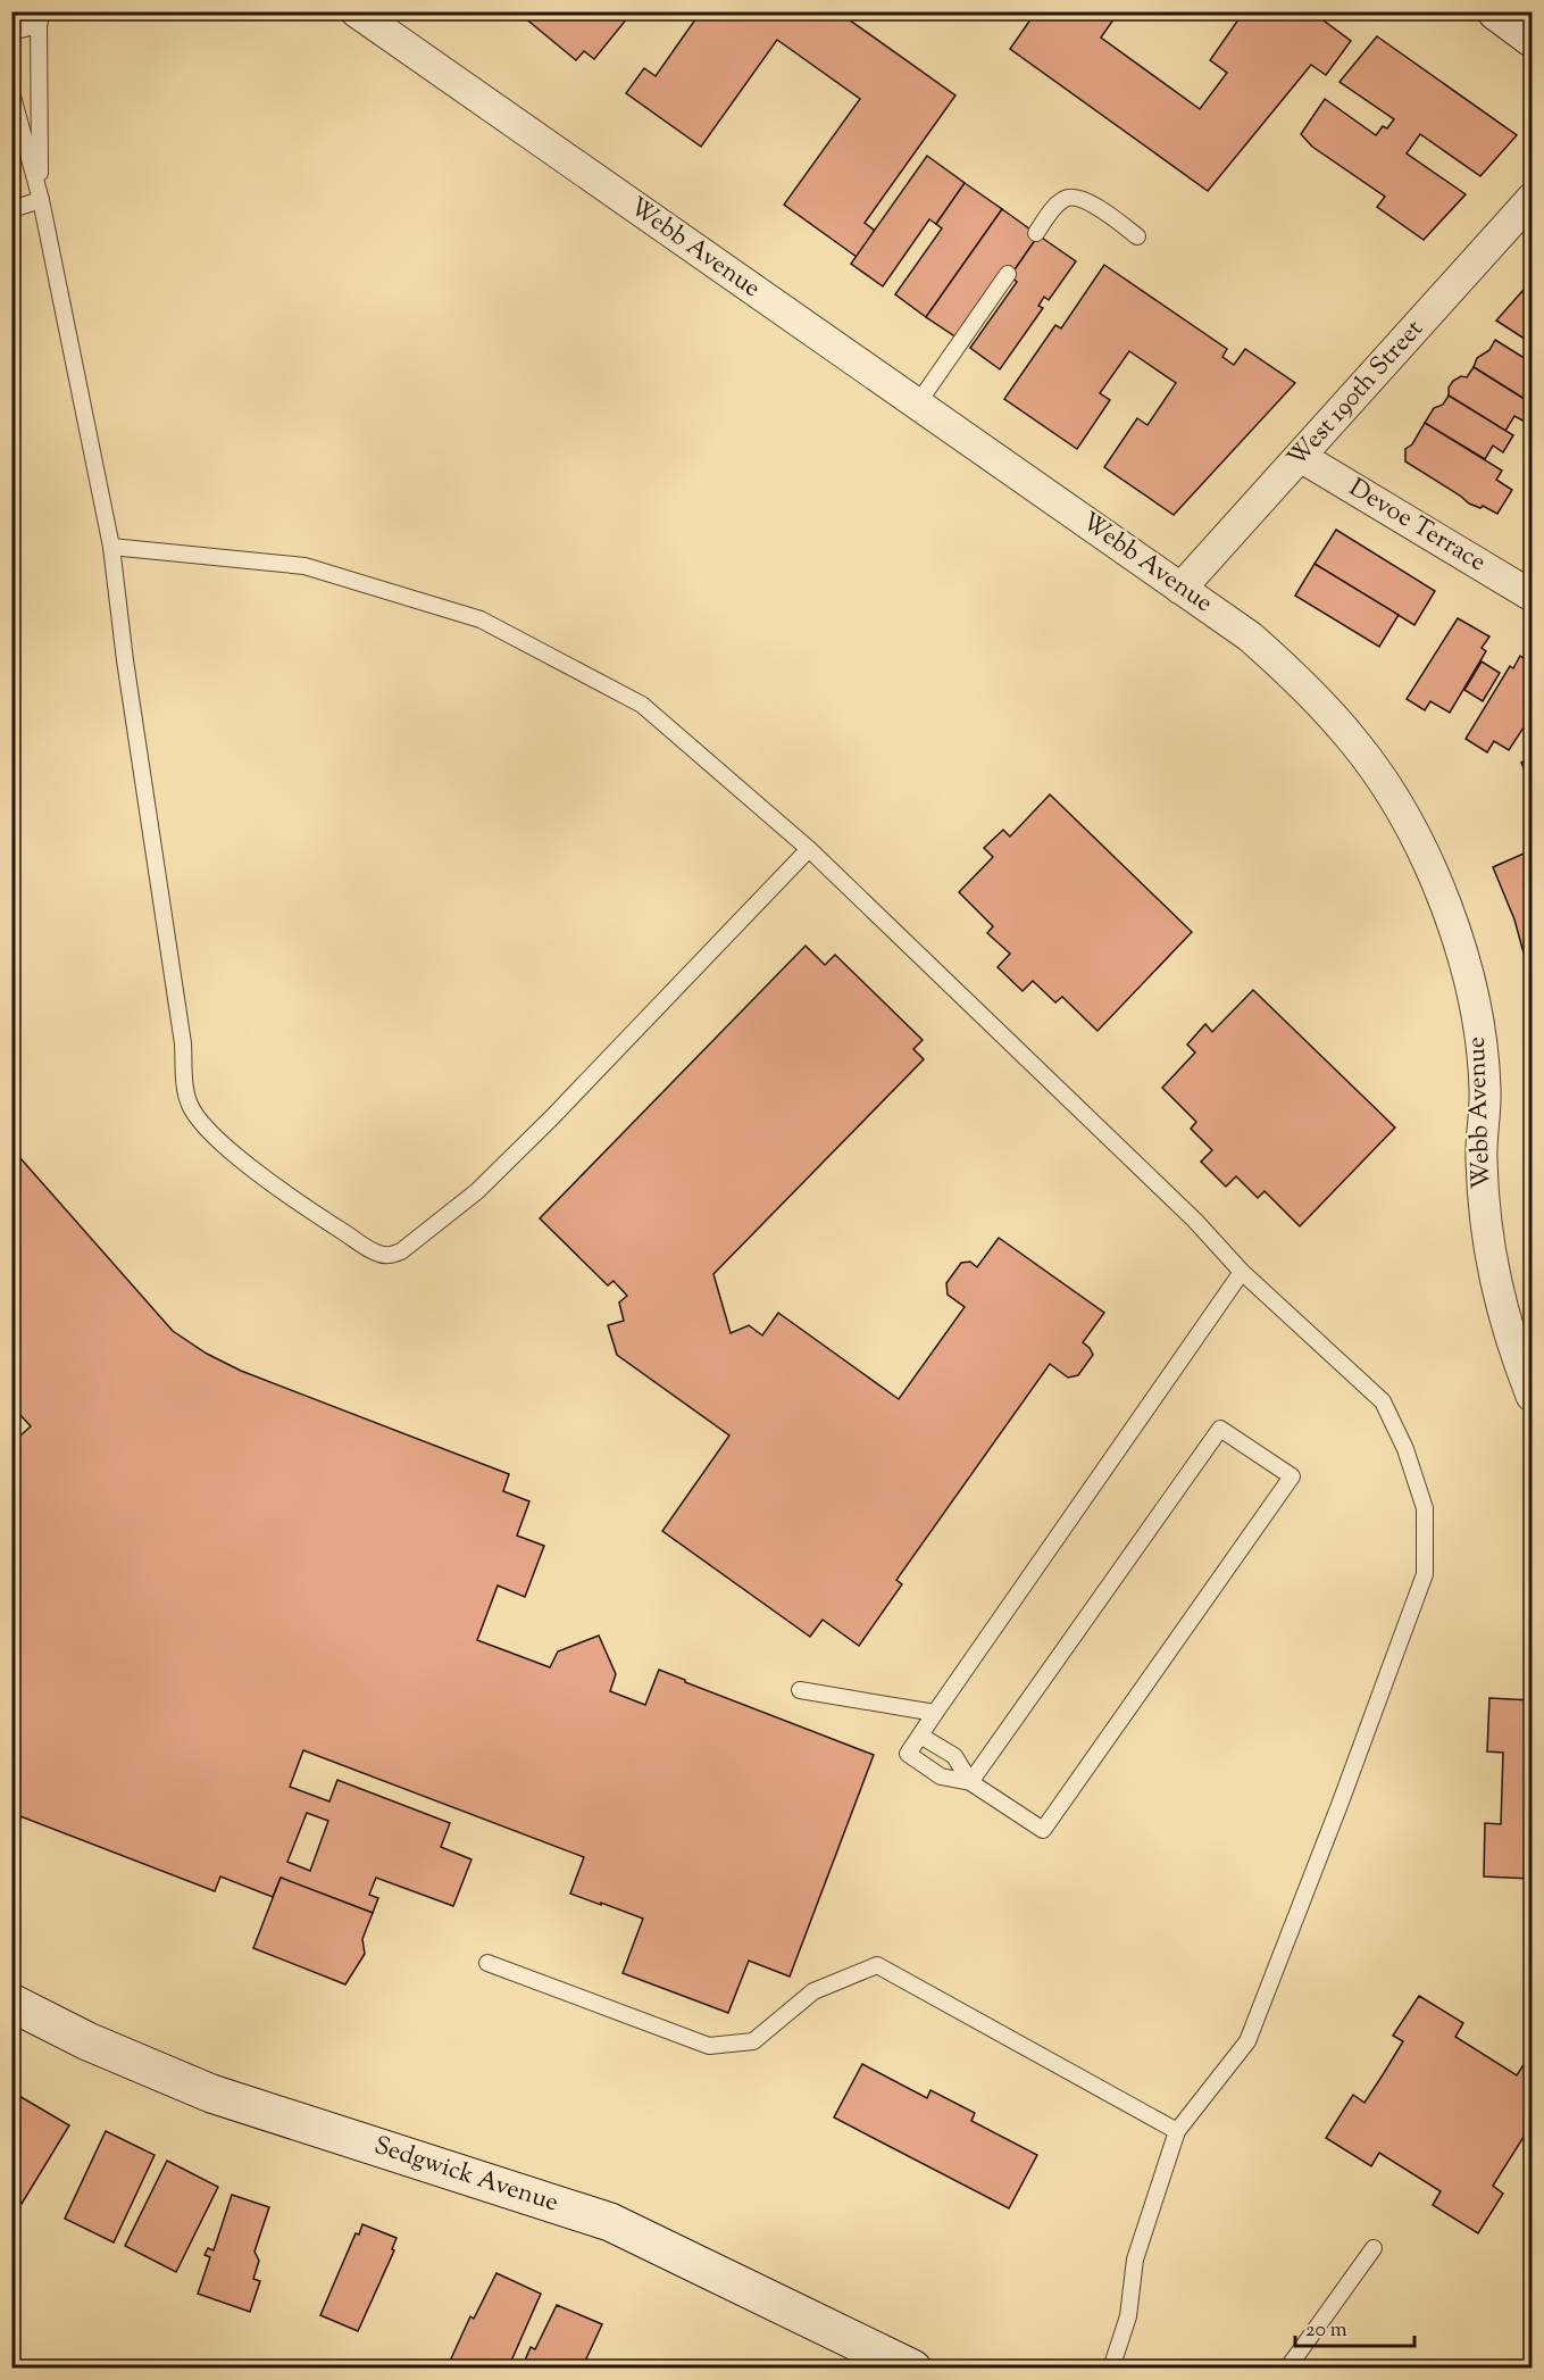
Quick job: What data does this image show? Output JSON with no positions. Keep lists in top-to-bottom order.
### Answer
{
  "streets": {
    "street": [
      "Webb Avenue",
      "West 190th Street",
      "Devoe Terrace",
      "Sedgwick Avenue"
    ]
  },
  "crossings": [
    ["Webb Avenue", "West 190th Street"],
    ["West 190th Street", "Devoe Terrace"]
  ],
  "scale_bar": "20 m"
}
